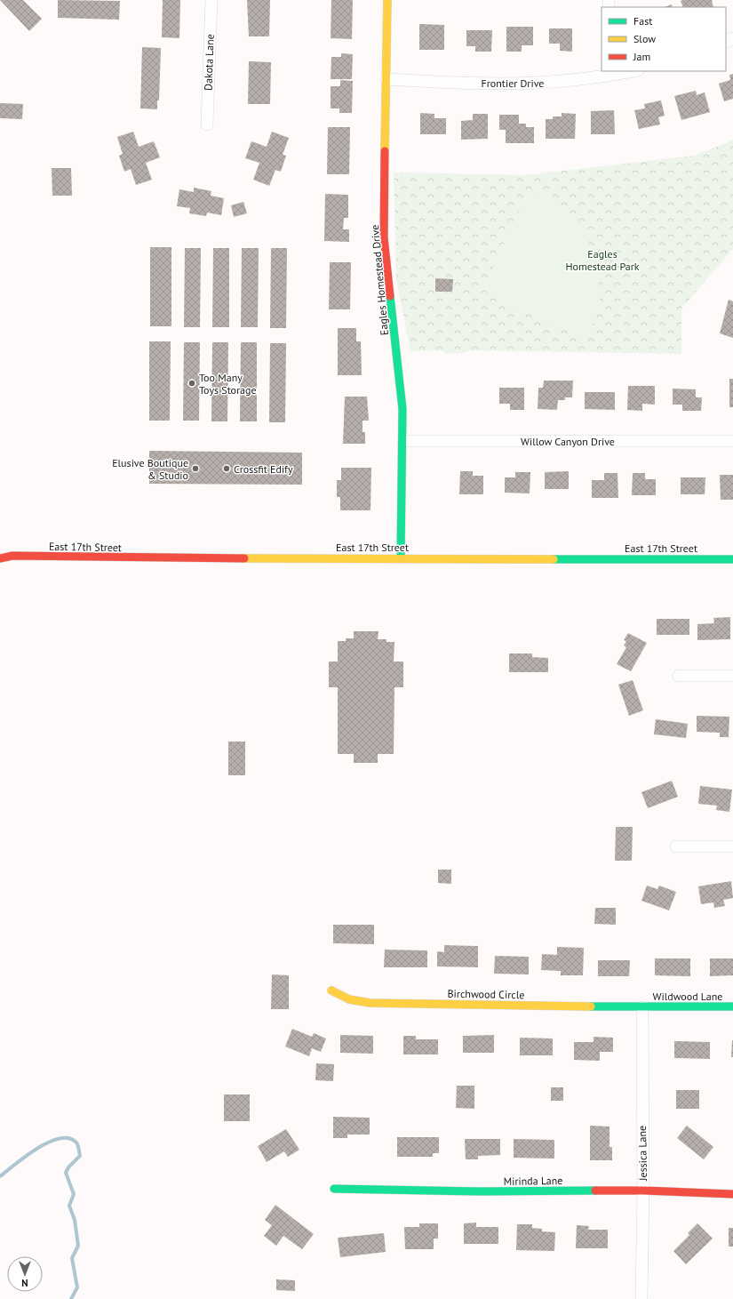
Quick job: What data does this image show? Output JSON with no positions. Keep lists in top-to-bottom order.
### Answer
{
  "streets": {
    "street": [
      "Dakota Lane",
      "Frontier Drive",
      "Eagles Homestead Drive",
      "Willow Canyon Drive",
      "East 17th Street",
      "Birchwood Circle",
      "Wildwood Lane",
      "Jessica Lane",
      "Mirinda Lane"
    ]
  },
  "crossings": [
    ["Frontier Drive", "Eagles Homestead Drive"],
    ["Eagles Homestead Drive", "Willow Canyon Drive"],
    ["Eagles Homestead Drive", "East 17th Street"],
    ["Birchwood Circle", "Wildwood Lane"],
    ["Birchwood Circle", "Jessica Lane"],
    ["Wildwood Lane", "Jessica Lane"],
    ["Jessica Lane", "Mirinda Lane"]
  ],
  "parks": ["Eagles Homestead Park"],
  "places": ["Too Many Toys Storage", "Elusive Boutique & Studio", "Crossfit Edify"],
  "legend": ["Fast", "Slow", "Jam"],
  "north": "bottom"
}
